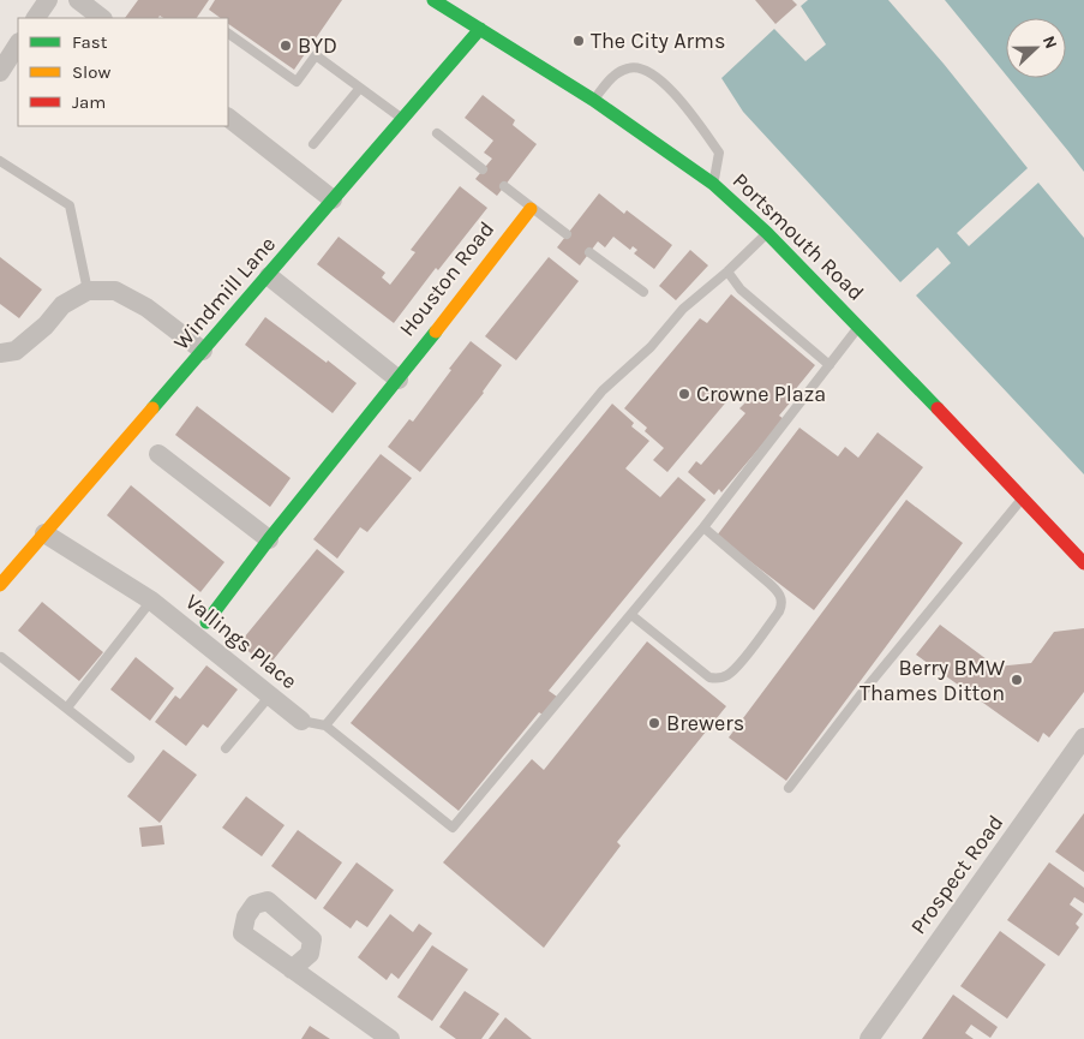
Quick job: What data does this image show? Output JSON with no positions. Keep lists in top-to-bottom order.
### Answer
{
  "streets": {
    "street": [
      "Portsmouth Road",
      "Houston Road",
      "Windmill Lane",
      "Vallings Place",
      "Prospect Road"
    ]
  },
  "crossings": [
    ["Portsmouth Road", "Windmill Lane"],
    ["Windmill Lane", "Vallings Place"]
  ],
  "places": [
    "The City Arms",
    "BYD",
    "Crowne Plaza",
    "Berry BMW Thames Ditton",
    "Brewers"
  ],
  "legend": ["Fast", "Slow", "Jam"],
  "north": "right"
}
